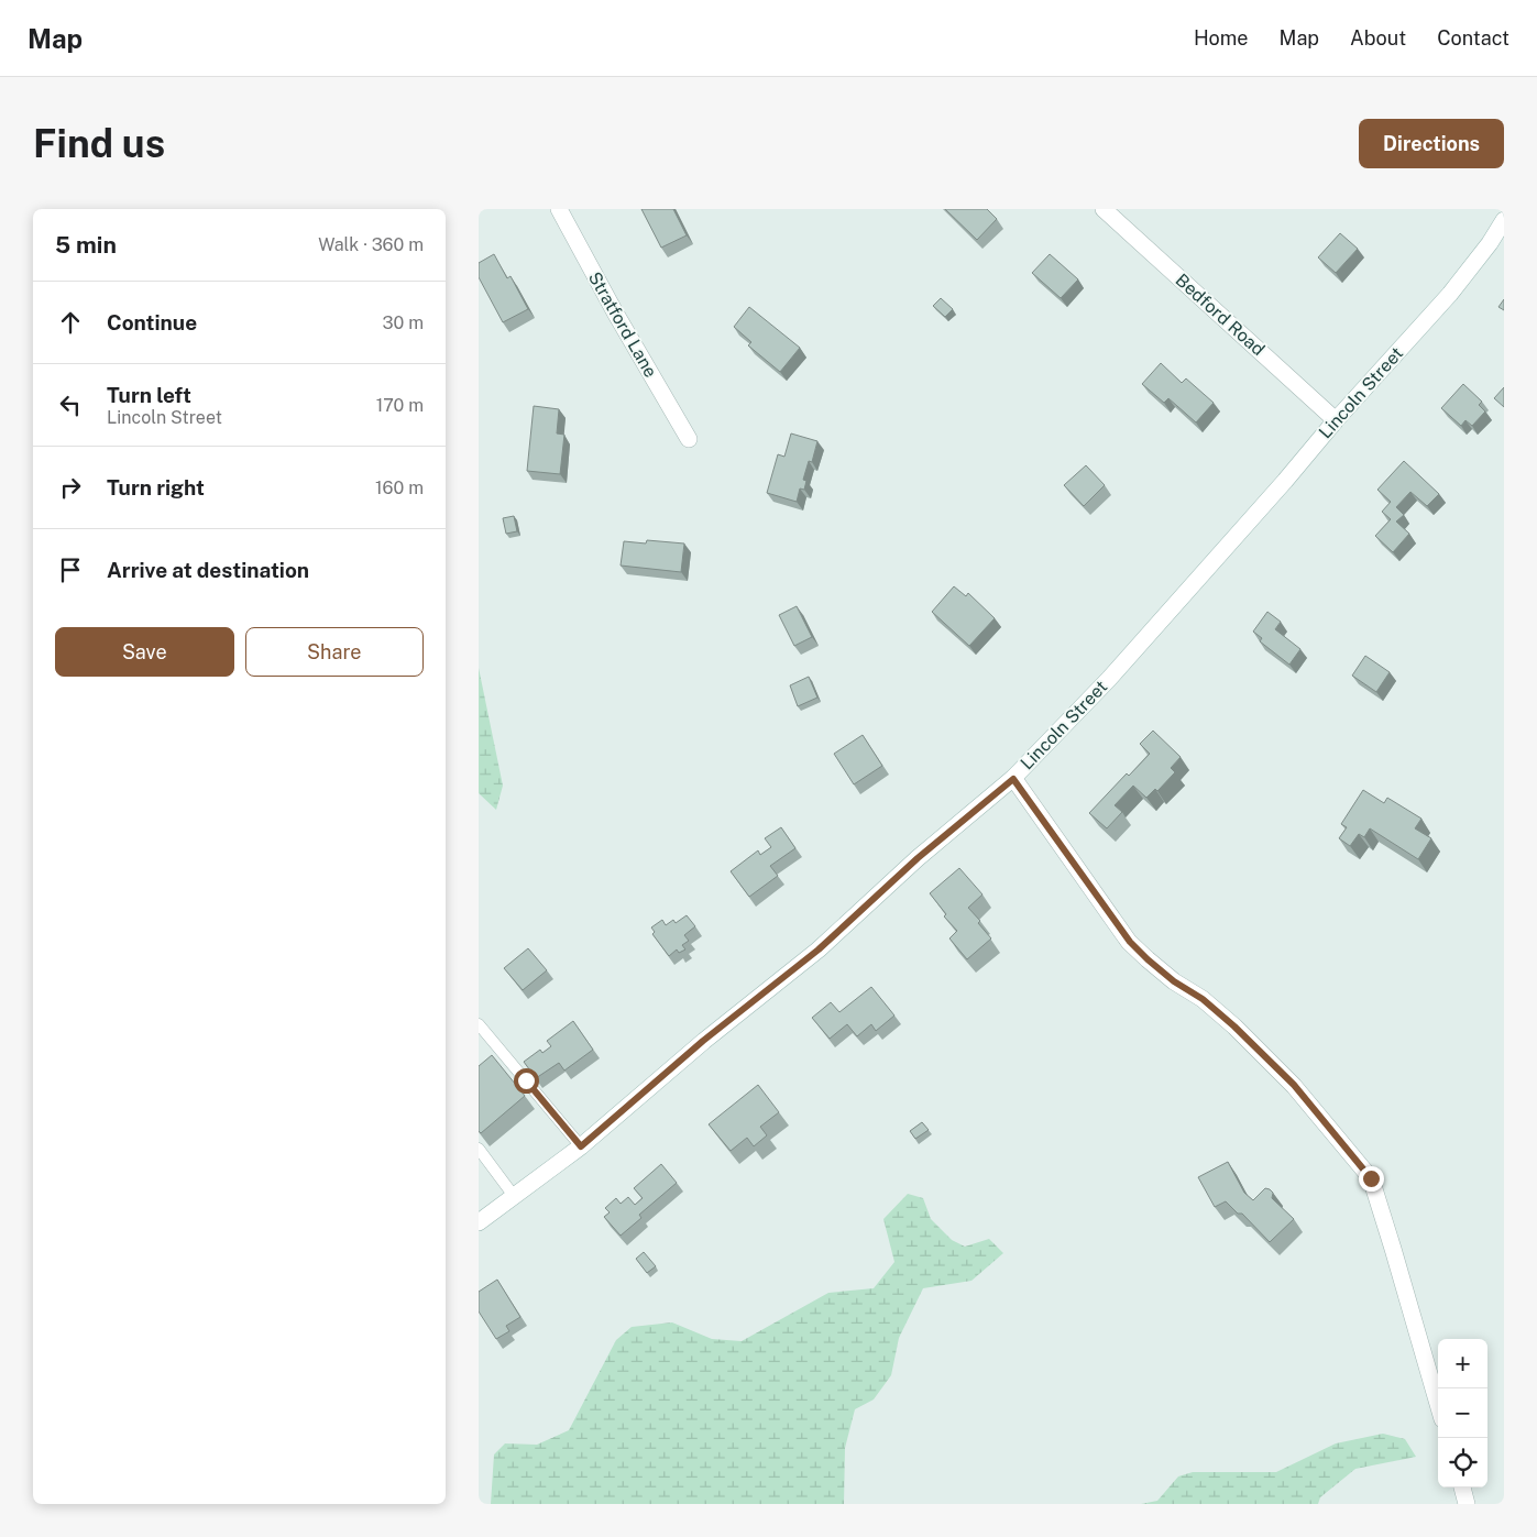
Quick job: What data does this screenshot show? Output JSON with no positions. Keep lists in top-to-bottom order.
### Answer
{
  "streets": {
    "main road": ["Bedford Road", "Stratford Lane", "Lincoln Street"]
  },
  "crossings": [
    ["Bedford Road", "Lincoln Street"]
  ],
  "page": {
    "header": "Map",
    "nav": [
      "Home",
      "Map",
      "About",
      "Contact"
    ],
    "buttons": [
      "Directions",
      ["Save", "Share"]
    ],
    "title": "Find us",
    "heading": ["5 min", "Walk · 360 m"],
    "list": [
      ["Continue", "30 m"],
      ["Turn left", "Lincoln Street", "170 m"],
      ["Turn right", "160 m"],
      "Arrive at destination"
    ],
    "map_buttons": ["+", "−"]
  }
}
